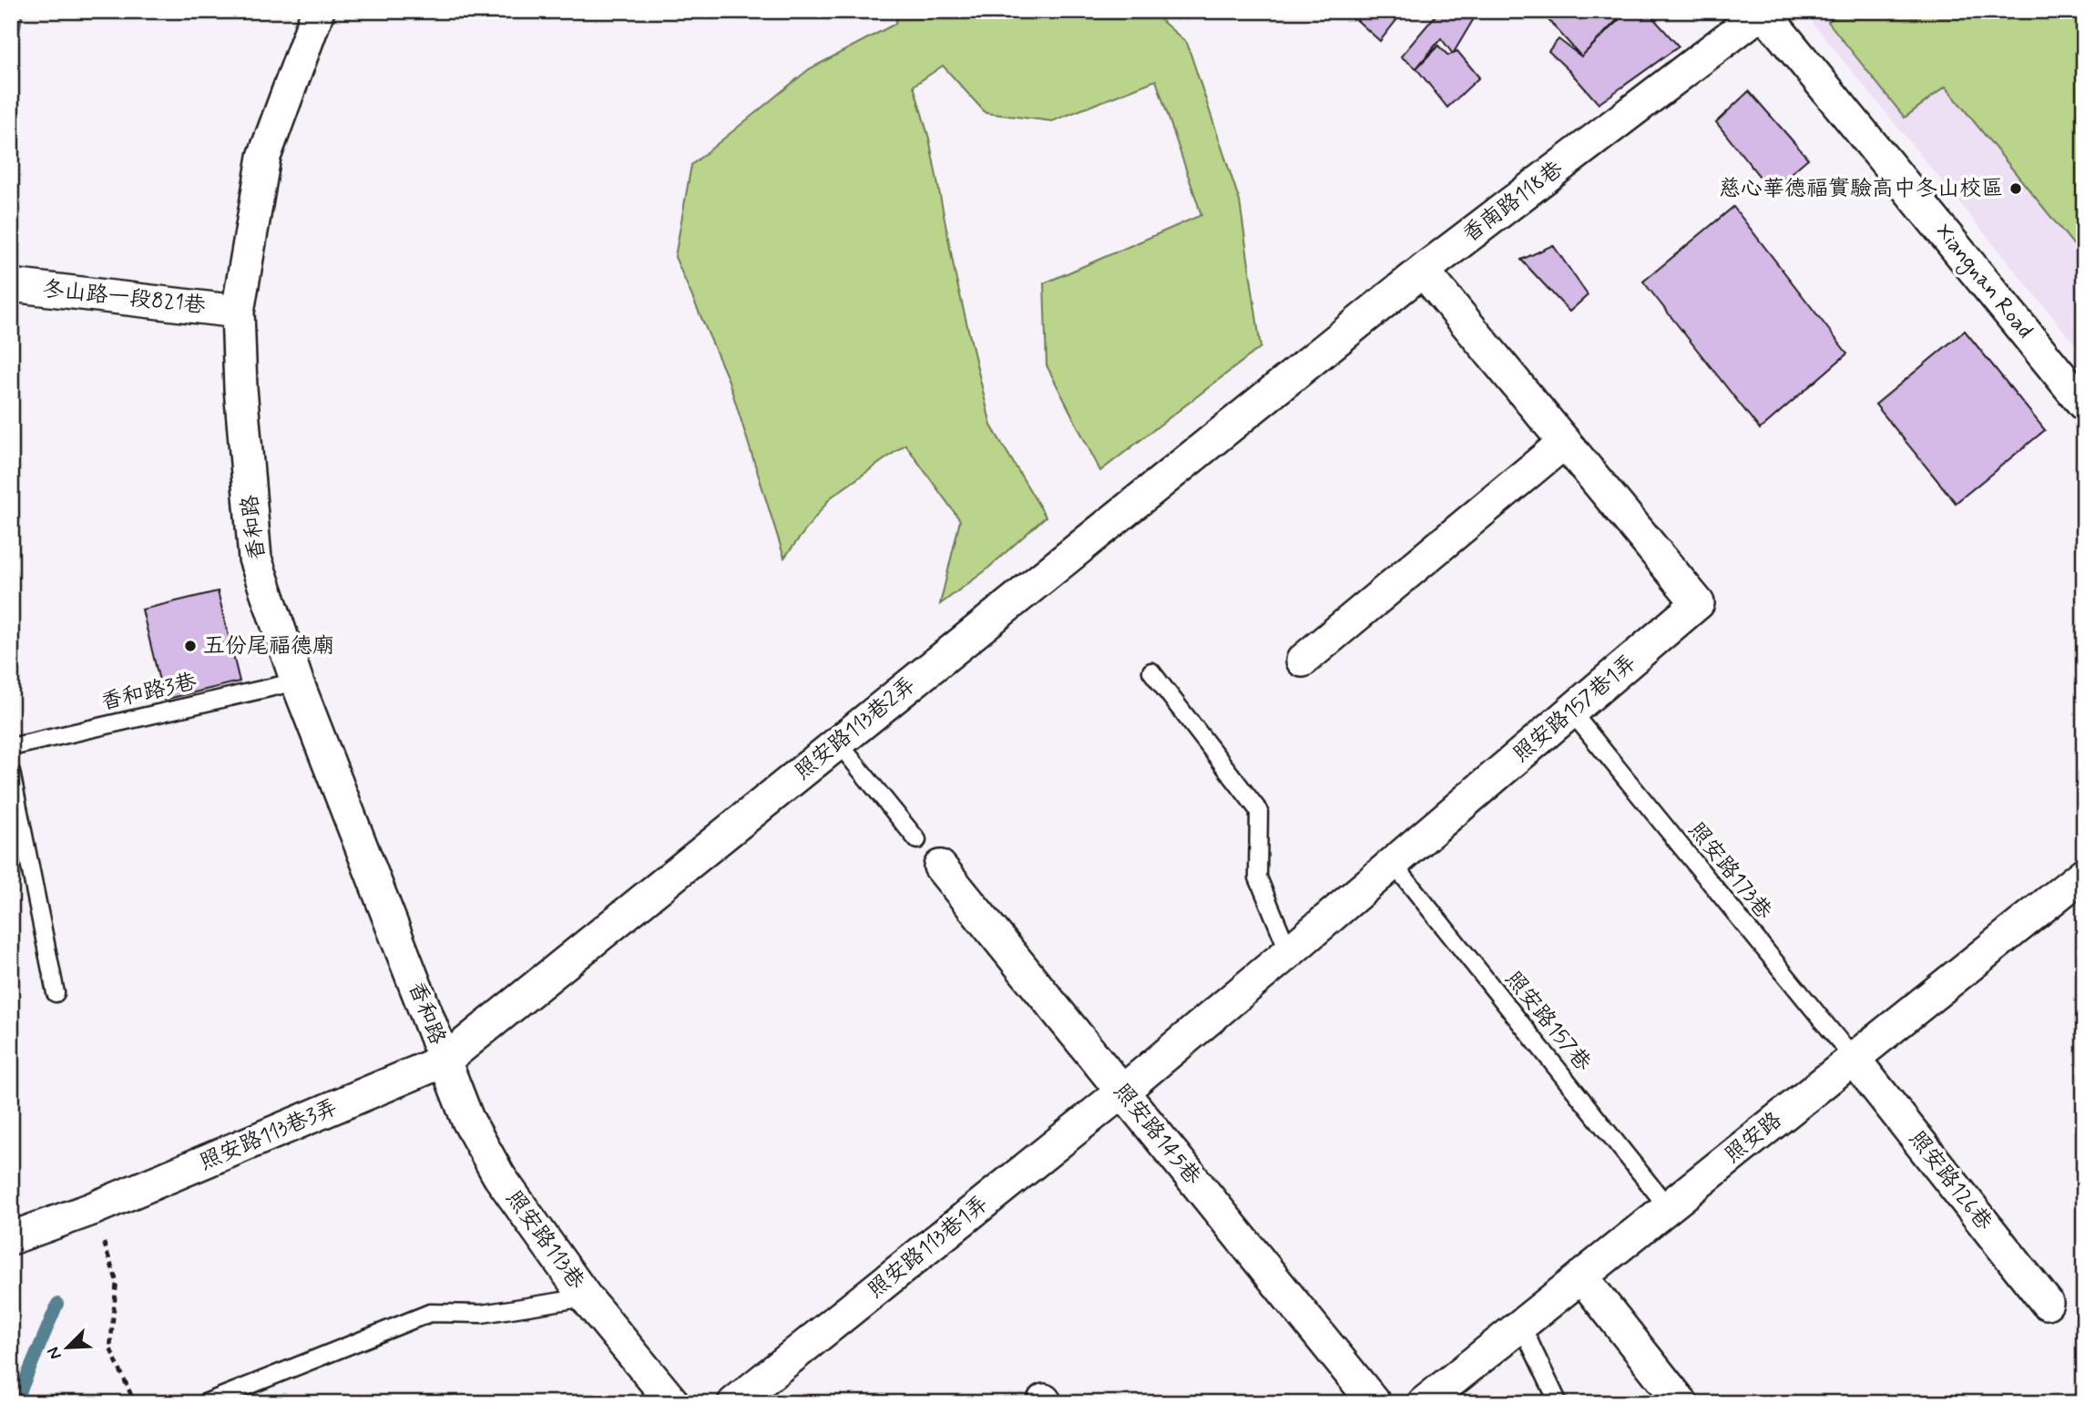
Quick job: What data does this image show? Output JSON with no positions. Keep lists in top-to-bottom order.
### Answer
{
  "streets": {
    "street": [
      "香南路118巷",
      "Xiangnan Road",
      "冬山路一段821巷",
      "香和路",
      "照安路157巷1弄",
      "照安路113巷2弄",
      "照安路145巷",
      "照安路113巷3弄",
      "照安路",
      "照安路126巷",
      "照安路113巷",
      "照安路113巷1弄"
    ],
    "lane": ["香和路3巷", "照安路173巷", "照安路157巷"]
  },
  "crossings": [
    ["香南路118巷", "Xiangnan Road"],
    ["香南路118巷", "照安路157巷1弄"],
    ["香南路118巷", "照安路113巷2弄"],
    ["冬山路一段821巷", "香和路"],
    ["香和路", "香和路3巷"],
    ["香和路", "照安路113巷2弄"],
    ["香和路", "照安路113巷3弄"],
    ["香和路", "照安路113巷"],
    ["照安路157巷1弄", "照安路173巷"],
    ["照安路157巷1弄", "照安路157巷"],
    ["照安路157巷1弄", "照安路145巷"],
    ["照安路157巷1弄", "照安路113巷1弄"],
    ["照安路113巷2弄", "照安路113巷3弄"],
    ["照安路113巷2弄", "照安路113巷"],
    ["照安路173巷", "照安路"],
    ["照安路173巷", "照安路126巷"],
    ["照安路157巷", "照安路"],
    ["照安路145巷", "照安路113巷1弄"],
    ["照安路113巷3弄", "照安路113巷"],
    ["照安路", "照安路126巷"]
  ],
  "places": ["慈心華德福實驗高中冬山校區", "五份尾福德廟"],
  "north": "bottom left"
}
